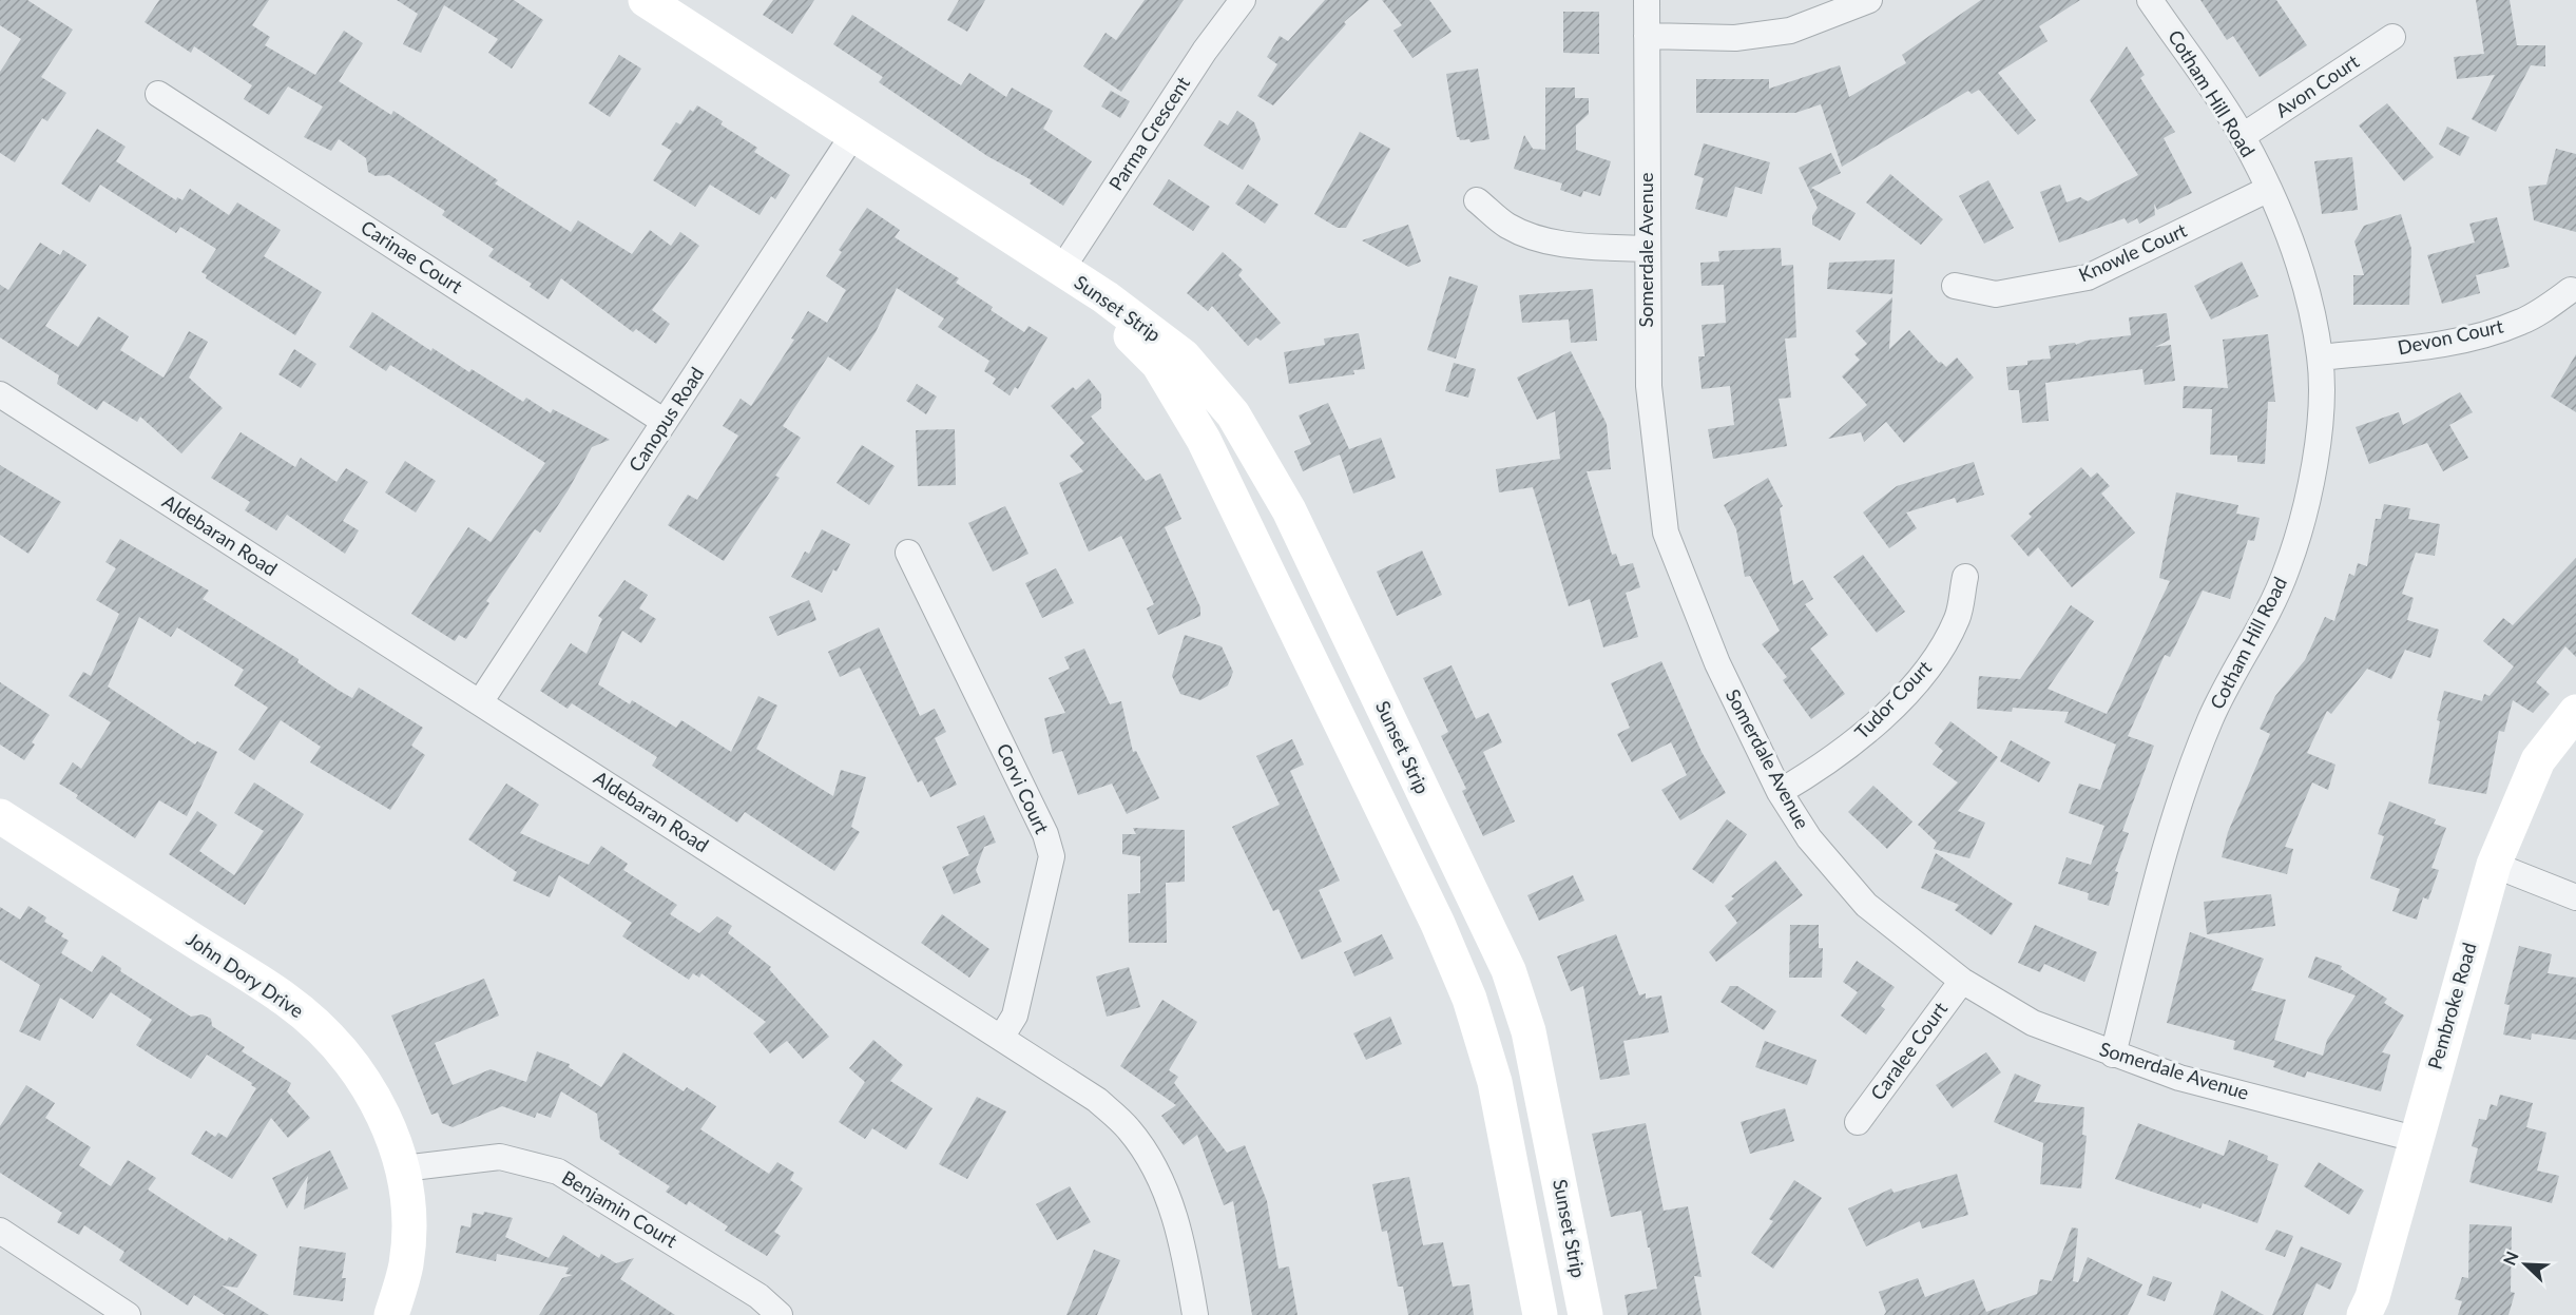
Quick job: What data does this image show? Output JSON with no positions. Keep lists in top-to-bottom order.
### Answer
{
  "streets": {
    "street": [
      "Avon Court",
      "Cotham Hill Road",
      "Parma Crescent",
      "Somerdale Avenue",
      "Knowle Court",
      "Carinae Court",
      "Sunset Strip",
      "Devon Court",
      "Canopus Road",
      "Aldebaran Road",
      "Tudor Court",
      "Corvi Court",
      "John Dory Drive",
      "Pembroke Road",
      "Caralee Court",
      "Benjamin Court"
    ]
  },
  "crossings": [
    ["Avon Court", "Cotham Hill Road"],
    ["Cotham Hill Road", "Somerdale Avenue"],
    ["Cotham Hill Road", "Knowle Court"],
    ["Cotham Hill Road", "Devon Court"],
    ["Parma Crescent", "Sunset Strip"],
    ["Somerdale Avenue", "Tudor Court"],
    ["Somerdale Avenue", "Pembroke Road"],
    ["Somerdale Avenue", "Caralee Court"],
    ["Carinae Court", "Canopus Road"],
    ["Sunset Strip", "Canopus Road"],
    ["Canopus Road", "Aldebaran Road"],
    ["Aldebaran Road", "Corvi Court"],
    ["John Dory Drive", "Benjamin Court"]
  ],
  "north": "top left"
}
